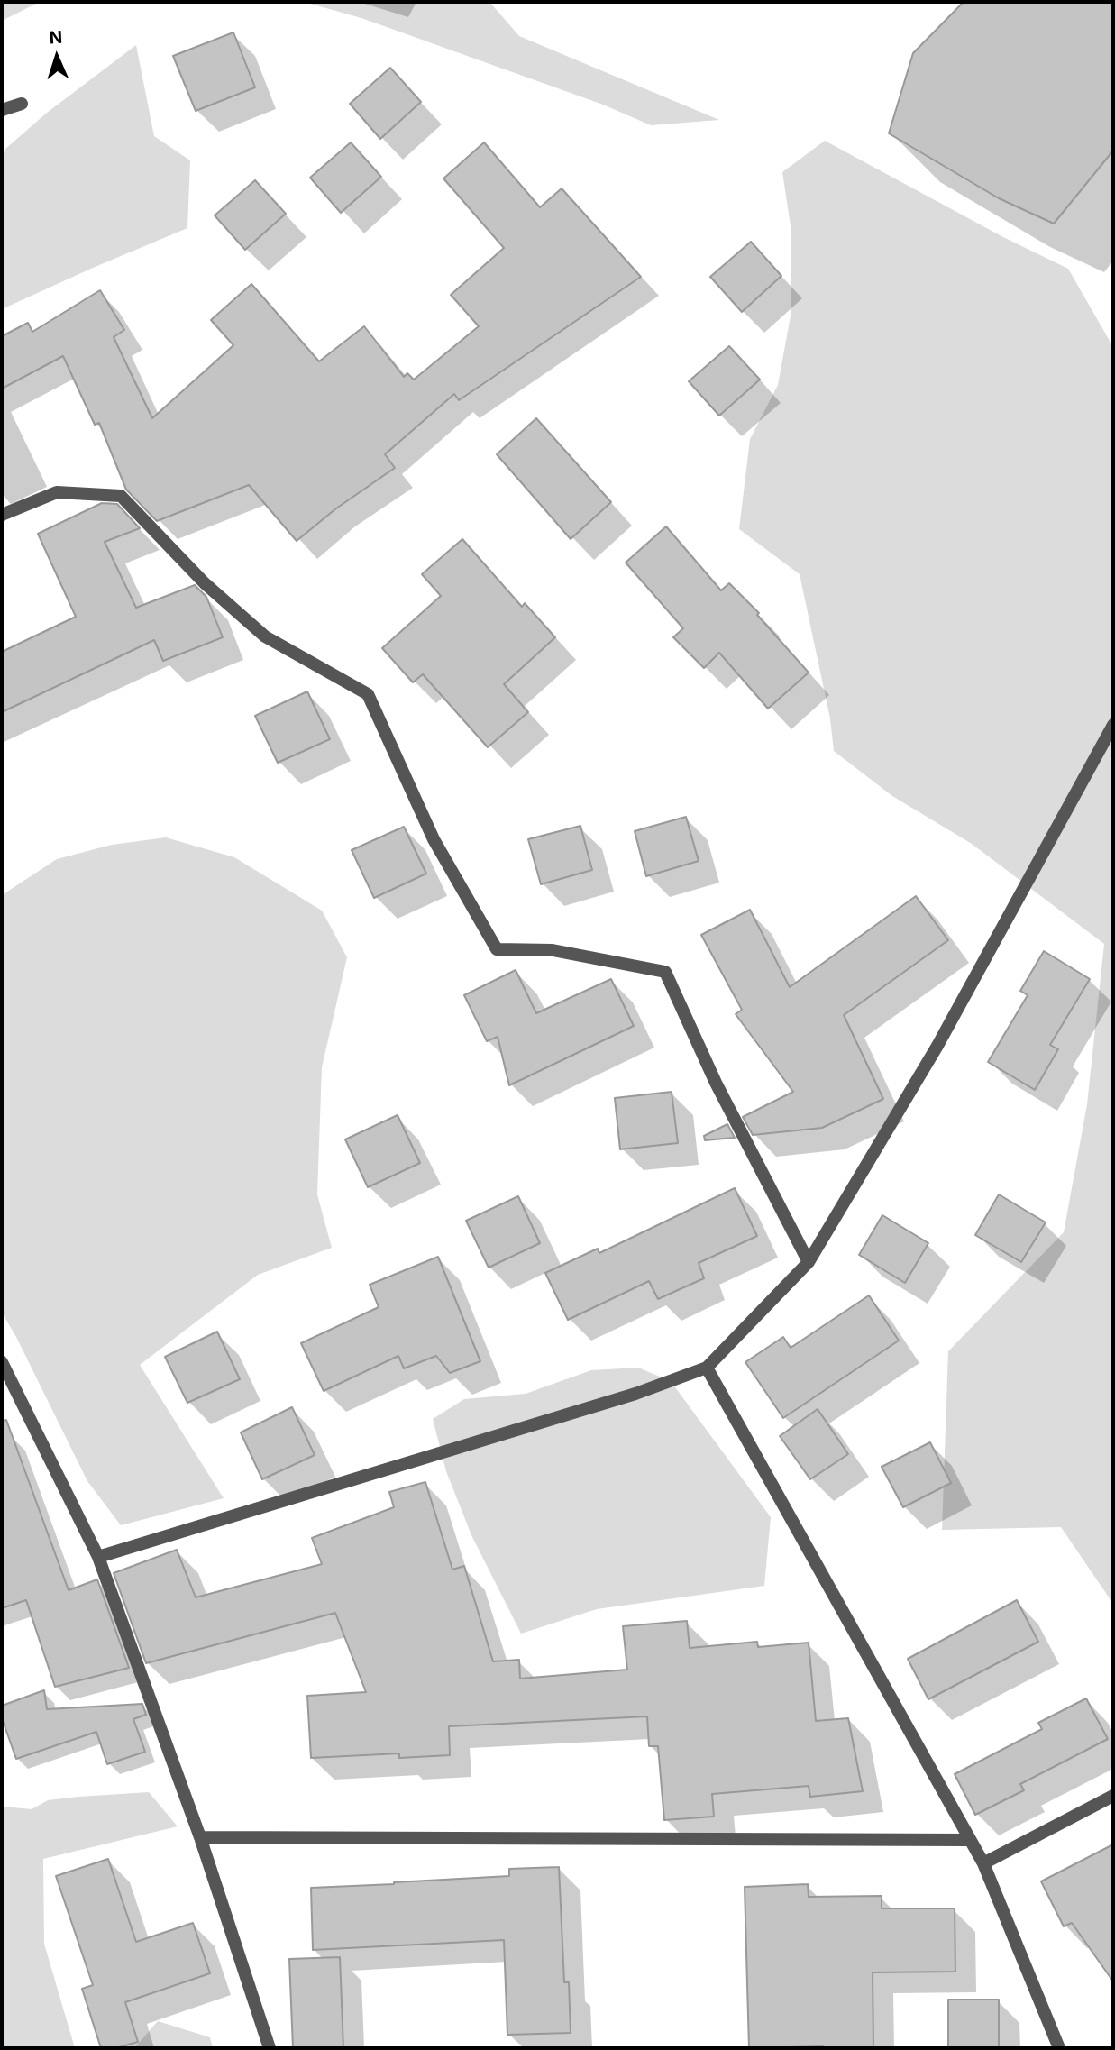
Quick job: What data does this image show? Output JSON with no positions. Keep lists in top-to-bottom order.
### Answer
{
  "north": "top"
}
